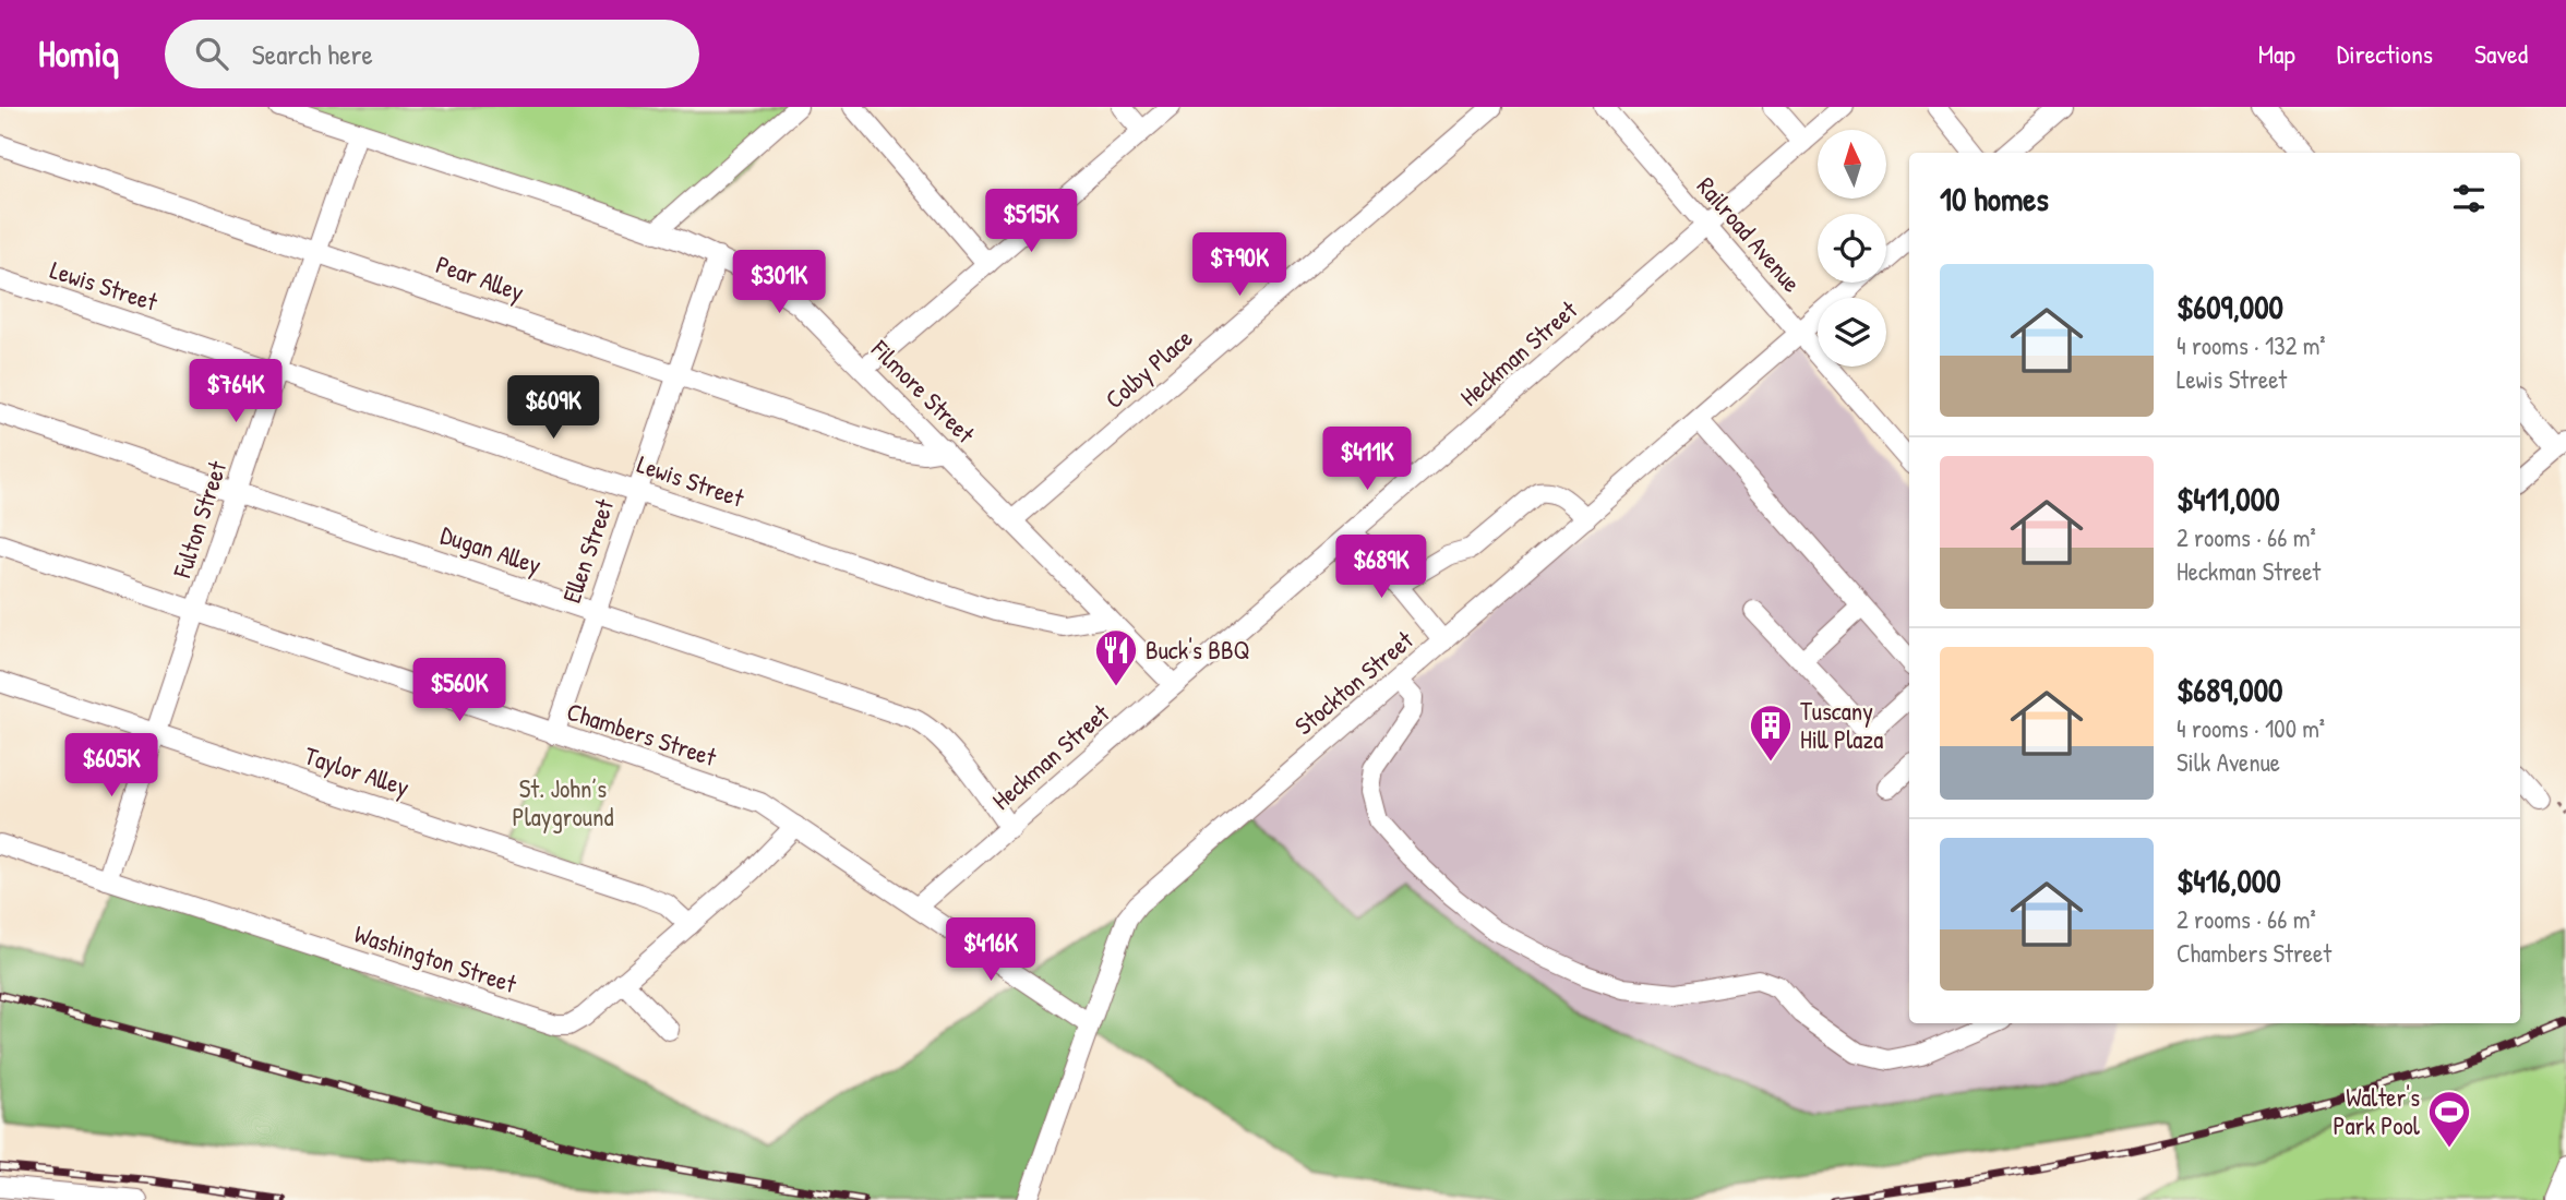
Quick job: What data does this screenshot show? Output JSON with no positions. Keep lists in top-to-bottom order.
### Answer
{
  "streets": {
    "street": [
      "Railroad Avenue",
      "Pear Alley",
      "Lewis Street",
      "Heckman Street",
      "Colby Place",
      "Filmore Street",
      "Fulton Street",
      "Dugan Alley",
      "Ellen Street",
      "Stockton Street",
      "Chambers Street",
      "Taylor Alley",
      "Washington Street"
    ]
  },
  "crossings": [
    ["Railroad Avenue", "Heckman Street"],
    ["Railroad Avenue", "Stockton Street"],
    ["Pear Alley", "Filmore Street"],
    ["Pear Alley", "Fulton Street"],
    ["Pear Alley", "Ellen Street"],
    ["Lewis Street", "Filmore Street"],
    ["Lewis Street", "Fulton Street"],
    ["Lewis Street", "Ellen Street"],
    ["Heckman Street", "Filmore Street"],
    ["Heckman Street", "Dugan Alley"],
    ["Heckman Street", "Chambers Street"],
    ["Colby Place", "Filmore Street"],
    ["Filmore Street", "Fulton Street"],
    ["Filmore Street", "Ellen Street"],
    ["Fulton Street", "Dugan Alley"],
    ["Fulton Street", "Chambers Street"],
    ["Fulton Street", "Taylor Alley"],
    ["Fulton Street", "Washington Street"],
    ["Dugan Alley", "Ellen Street"],
    ["Ellen Street", "Chambers Street"],
    ["Stockton Street", "Chambers Street"],
    ["Chambers Street", "Washington Street"],
    ["Taylor Alley", "Washington Street"]
  ],
  "parks": ["St. John’s Playground"],
  "places": {
    "restaurant": ["Buck's BBQ"],
    "building": ["Tuscany Hill Plaza"],
    "sports": ["Walter's Park Pool"]
  },
  "north": "top",
  "page": {
    "header": "Homiq",
    "search": "Search here",
    "nav": ["Map", "Directions", "Saved"],
    "heading": "10 homes",
    "price": [
      "$515K",
      "$790K",
      "$301K",
      "$764K",
      "$609K",
      "$411K",
      "$689K",
      "$560K",
      "$605K",
      "$416K"
    ],
    "list": [
      {
        "name": "$609,000",
        "note": "4 rooms · 132 m² · Lewis Street"
      },
      {
        "name": "$411,000",
        "note": "2 rooms · 66 m² · Heckman Street"
      },
      {
        "name": "$689,000",
        "note": "4 rooms · 100 m² · Silk Avenue"
      },
      {
        "name": "$416,000",
        "note": "2 rooms · 66 m² · Chambers Street"
      }
    ]
  }
}
